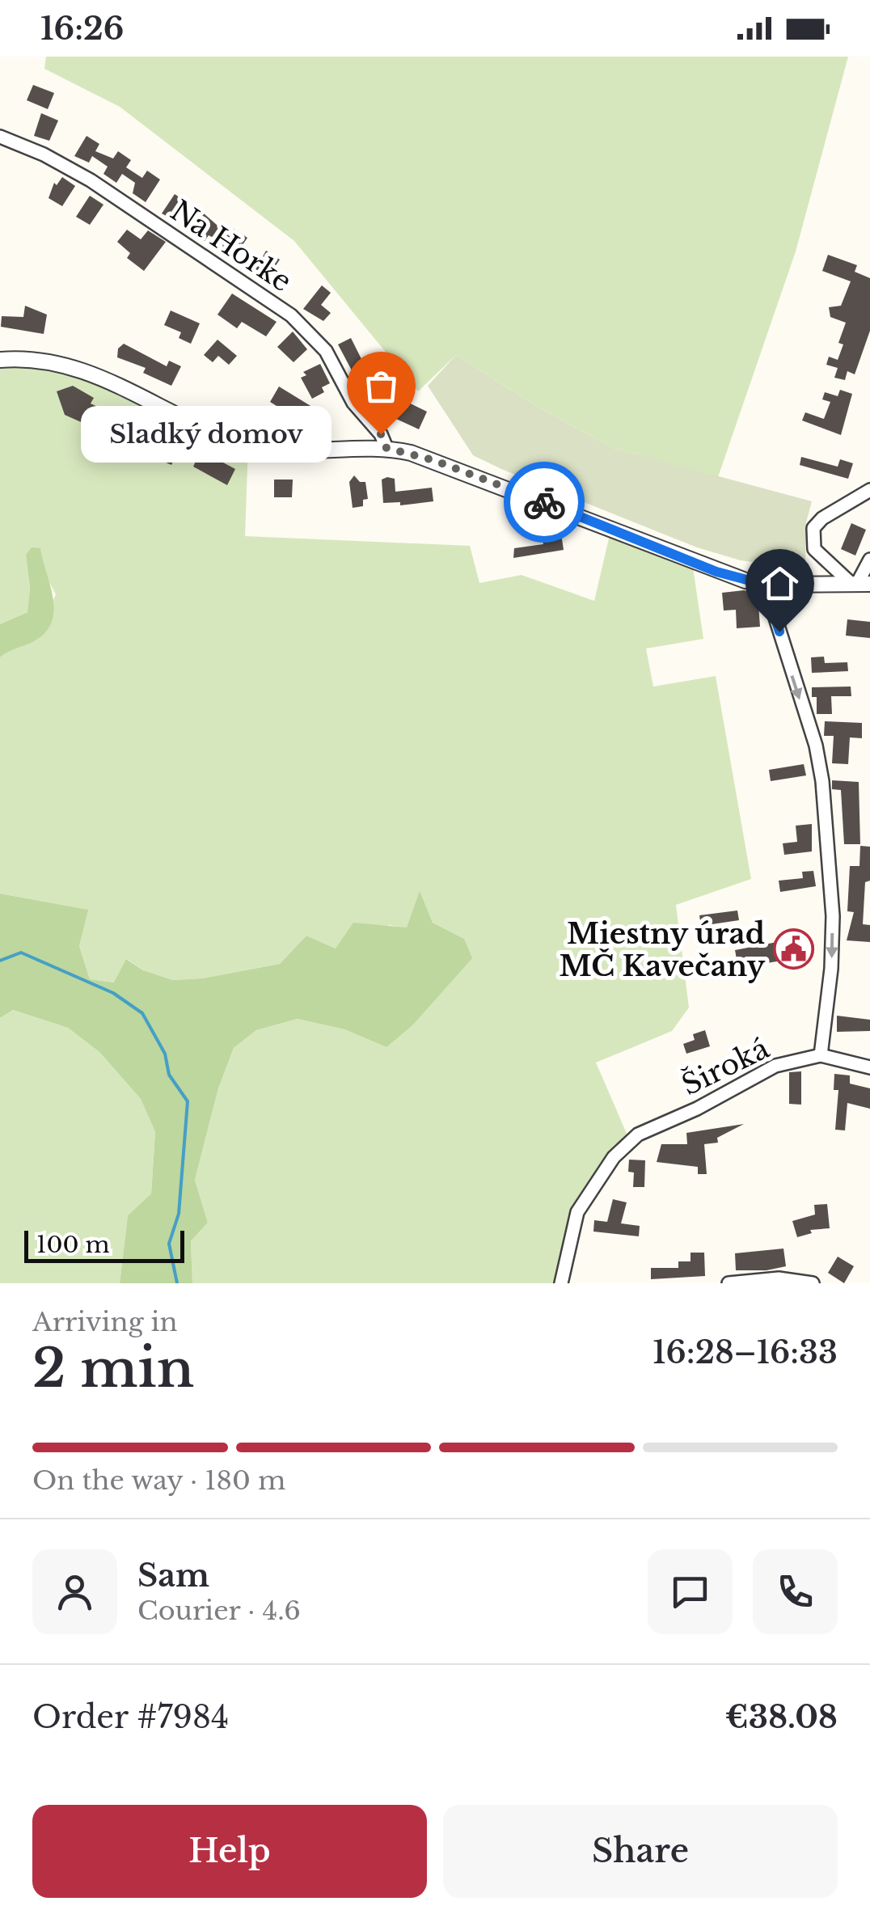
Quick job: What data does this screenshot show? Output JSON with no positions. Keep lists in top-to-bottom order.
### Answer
{
  "streets": {
    "street": ["Na Horke", "Široká"]
  },
  "places": {
    "other": ["Sladký domov"],
    "public building": ["Miestny úrad MČ Kavečany"]
  },
  "scale_bar": "100 m",
  "page": {
    "status": "16:26",
    "bubble": "Sladký domov",
    "scale": "100 m",
    "heading": ["2 min", "Arriving in", "16:28–16:33"],
    "panel": [
      "Sam",
      "Courier · 4.6",
      "Order #7984",
      "€38.08"
    ],
    "bar": "On the way · 180 m",
    "buttons": ["Help", "Share"]
  }
}
